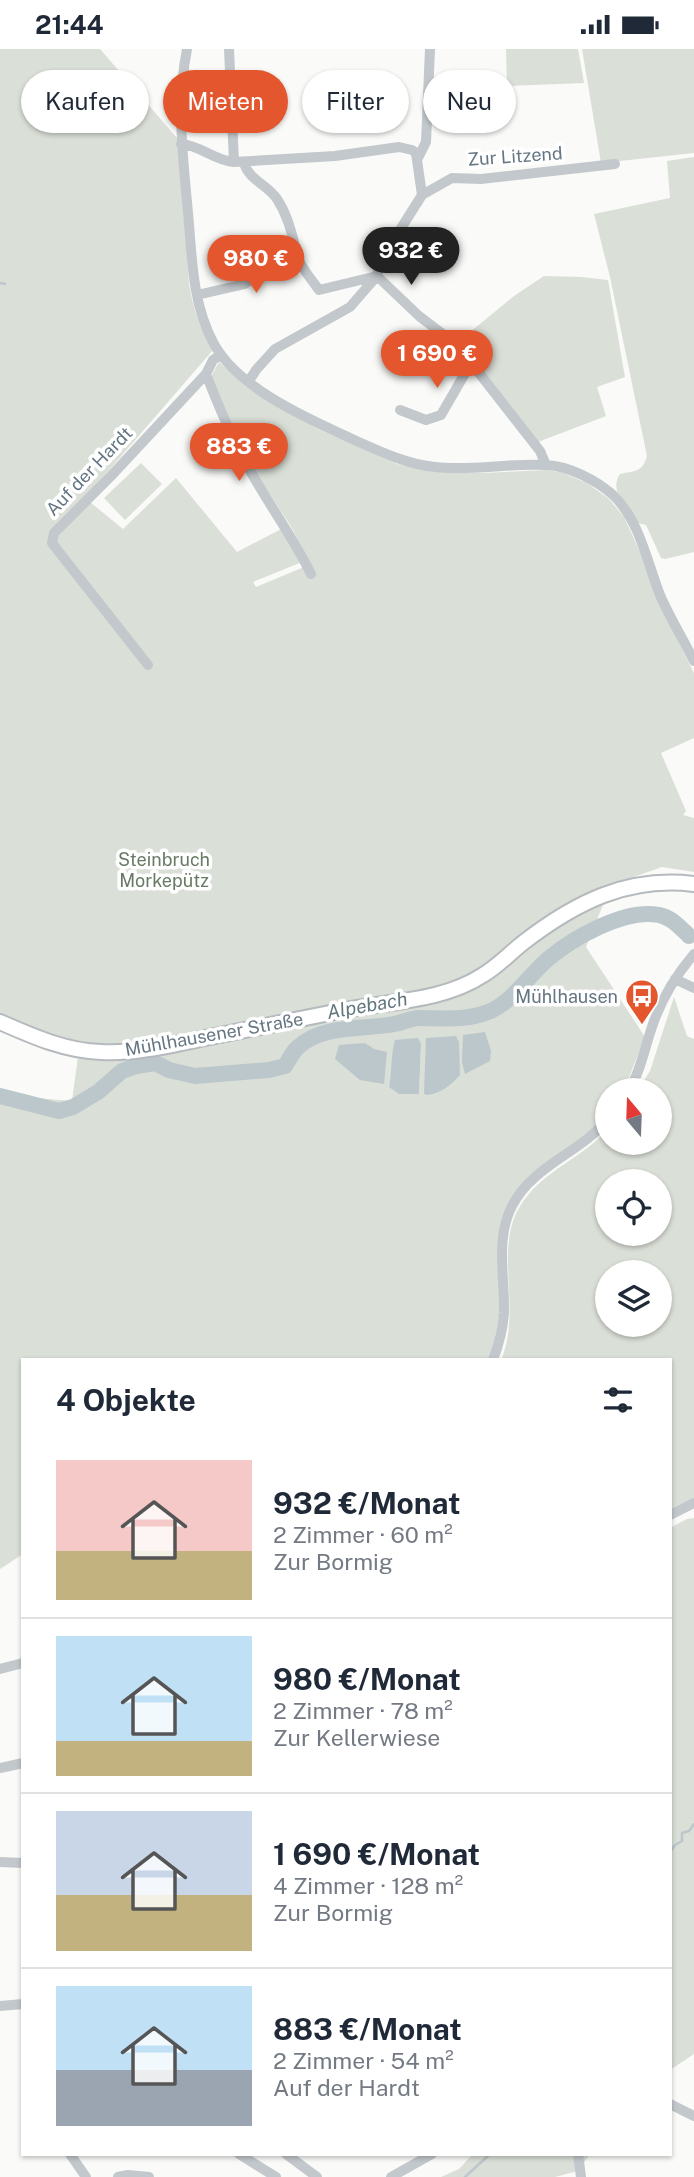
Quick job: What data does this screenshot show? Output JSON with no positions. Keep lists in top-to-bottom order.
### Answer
{
  "streets": {
    "main road": ["Mühlhausener Straße"],
    "street": ["Zur Litzend", "Auf der Hardt"]
  },
  "water": ["Alpebach"],
  "parks": ["Steinbruch Morkepütz"],
  "places": {
    "bus stop": ["Mühlhausen"]
  },
  "north": "top",
  "page": {
    "status": "21:44",
    "chip": [
      "Kaufen",
      "Mieten",
      "Filter",
      "Neu"
    ],
    "price": [
      "932 €",
      "980 €",
      "1 690 €",
      "883 €"
    ],
    "heading": "4 Objekte",
    "list": [
      {
        "name": "932 €/Monat",
        "note": "2 Zimmer · 60 m² · Zur Bormig"
      },
      {
        "name": "980 €/Monat",
        "note": "2 Zimmer · 78 m² · Zur Kellerwiese"
      },
      {
        "name": "1 690 €/Monat",
        "note": "4 Zimmer · 128 m² · Zur Bormig"
      },
      {
        "name": "883 €/Monat",
        "note": "2 Zimmer · 54 m² · Auf der Hardt"
      }
    ]
  }
}
